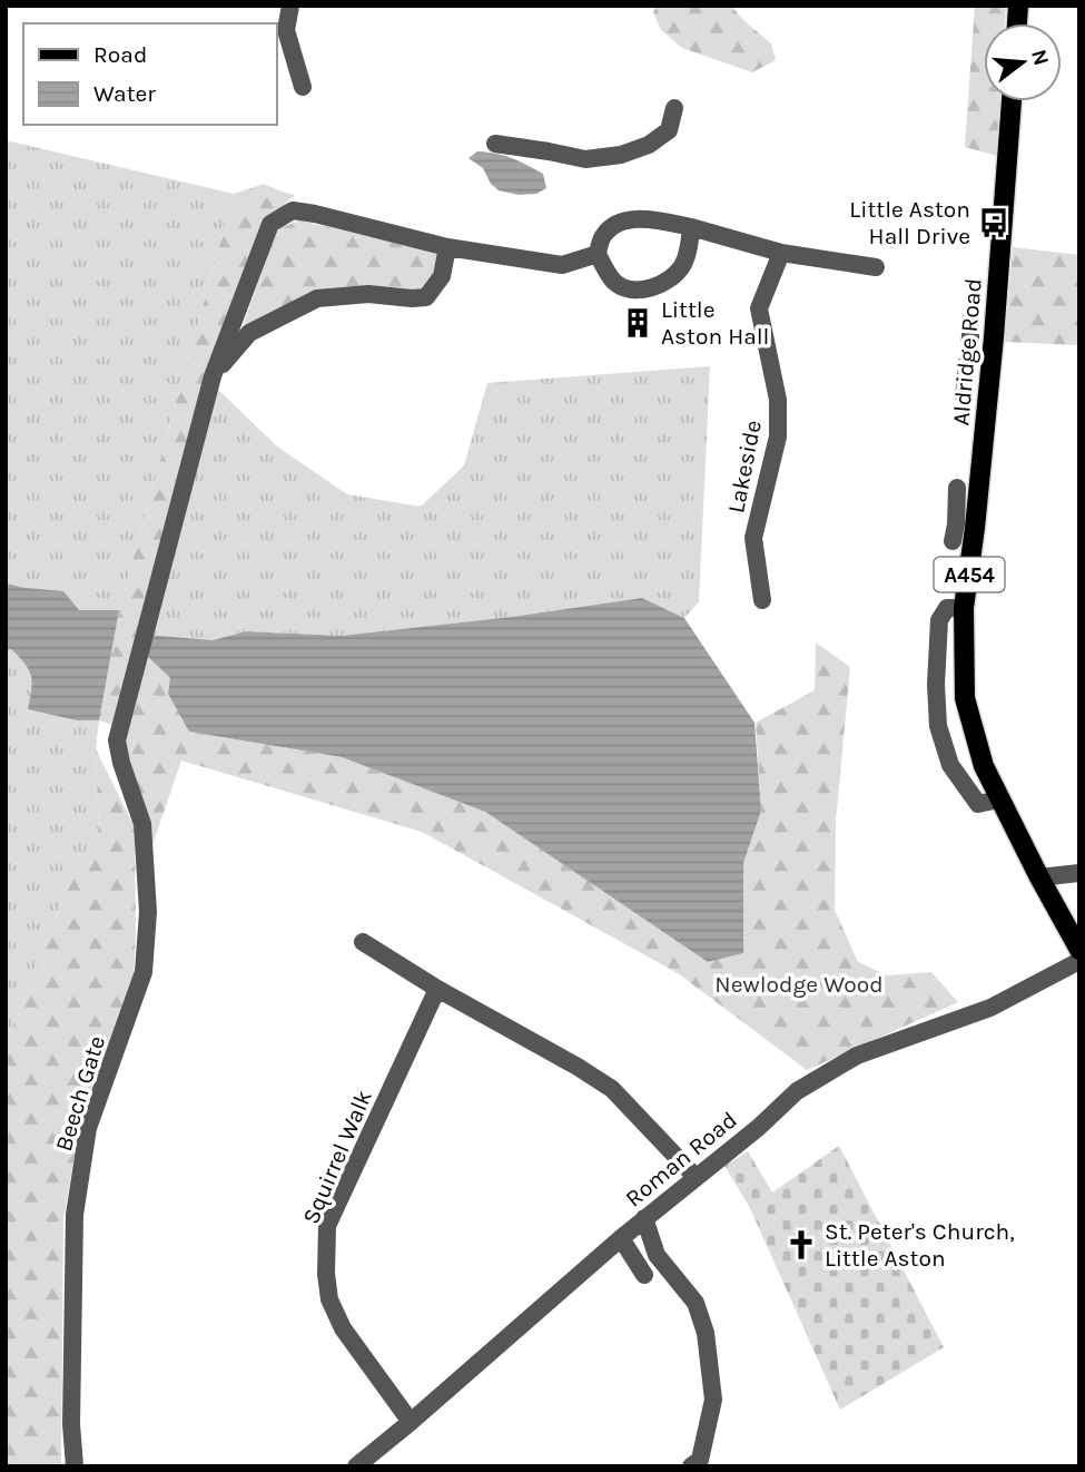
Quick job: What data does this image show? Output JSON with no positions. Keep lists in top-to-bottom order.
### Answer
{
  "streets": {
    "main road": ["Aldridge Road", "A454"],
    "street": [
      "Lakeside",
      "Beech Gate",
      "Squirrel Walk",
      "Roman Road"
    ]
  },
  "crossings": [
    ["Squirrel Walk", "Roman Road"]
  ],
  "parks": ["Newlodge Wood"],
  "places": {
    "bus stop": ["Little Aston Hall Drive"],
    "building": ["Little Aston Hall"],
    "church": ["St. Peter's Church, Little Aston"]
  },
  "legend": ["Road", "Water"],
  "north": "right"
}
